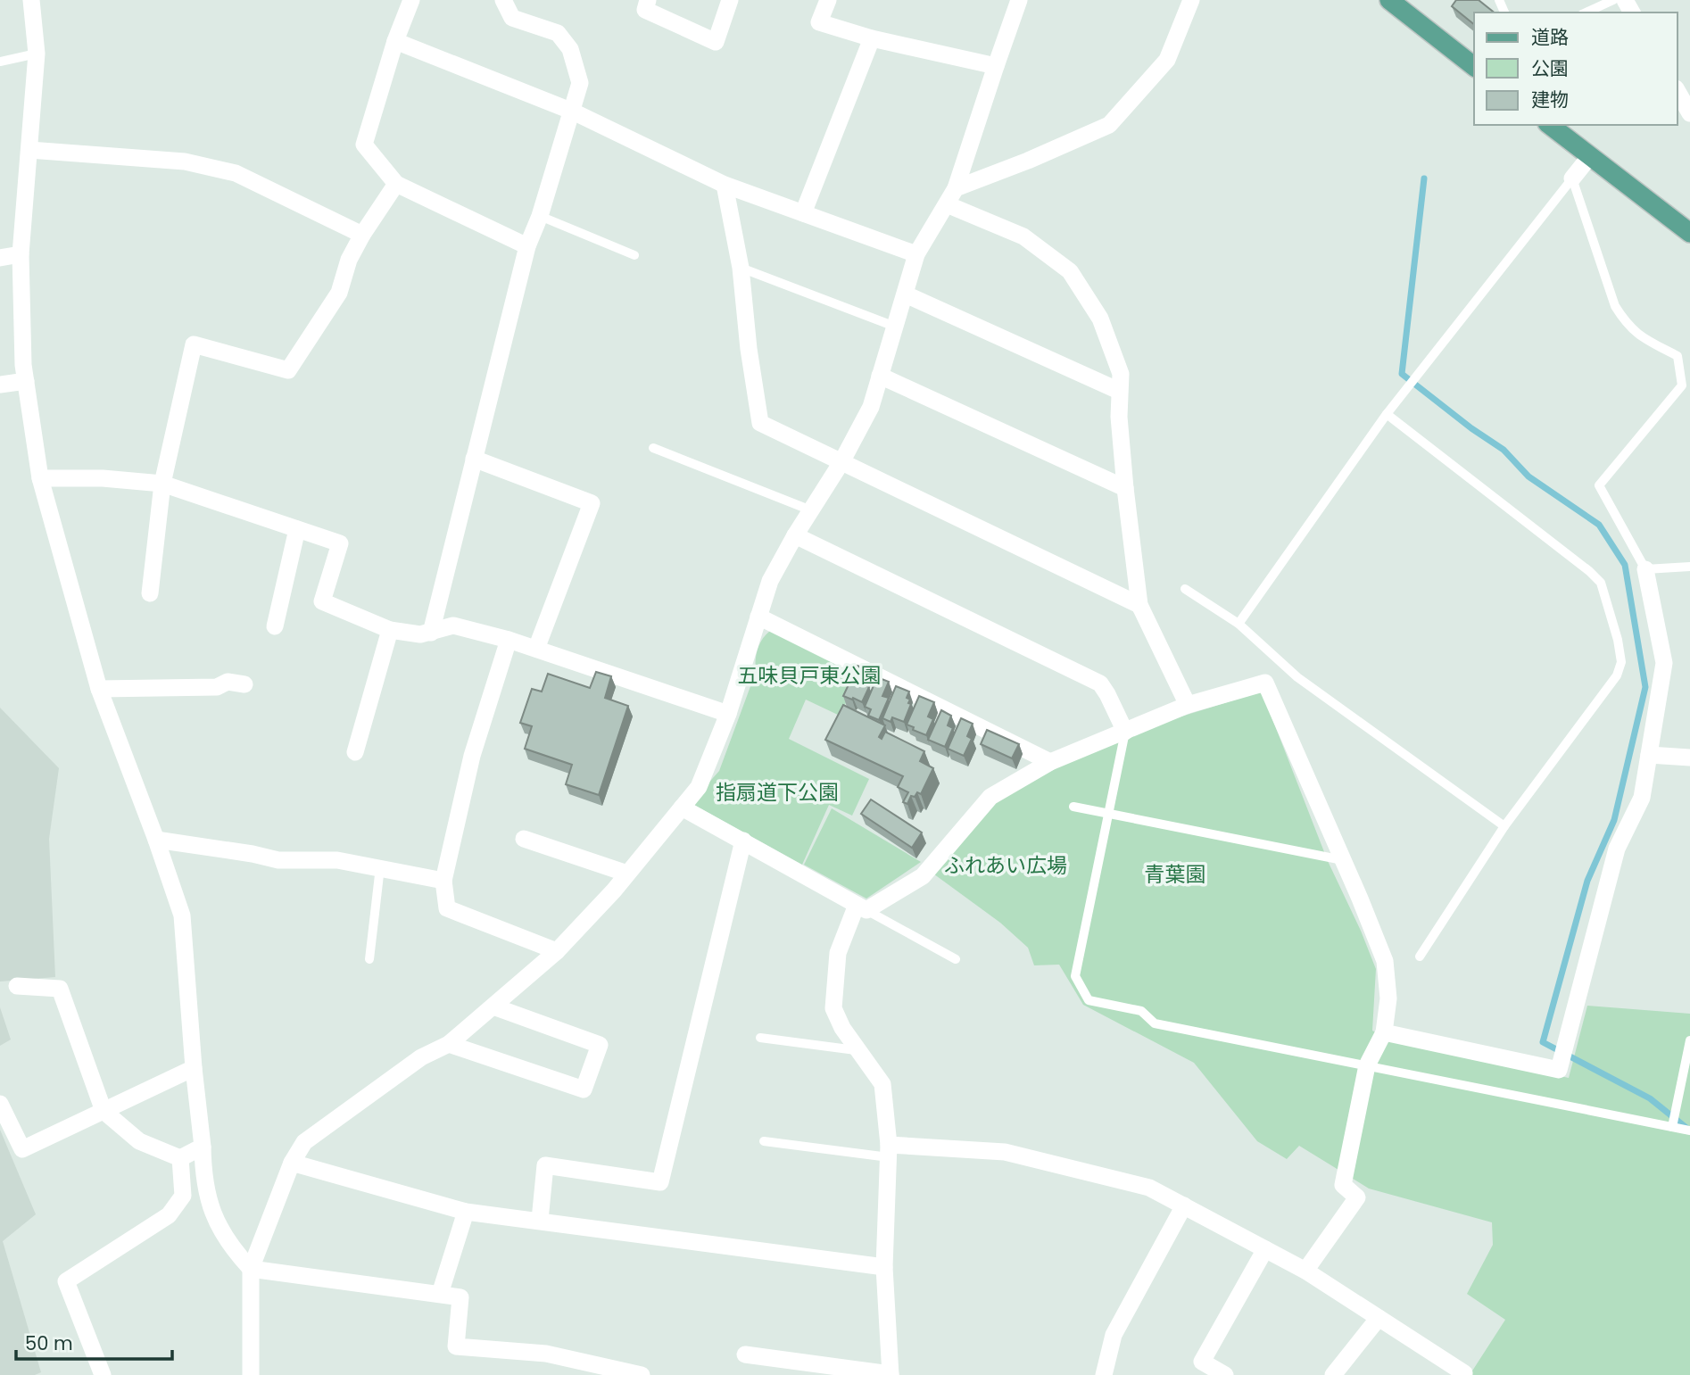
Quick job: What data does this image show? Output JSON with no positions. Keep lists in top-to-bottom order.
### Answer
{
  "parks": [
    "五味貝戸東公園",
    "指扇道下公園",
    "ふれあい広場",
    "青葉園"
  ],
  "legend": ["道路", "公園", "建物"],
  "scale_bar": "50 m"
}
